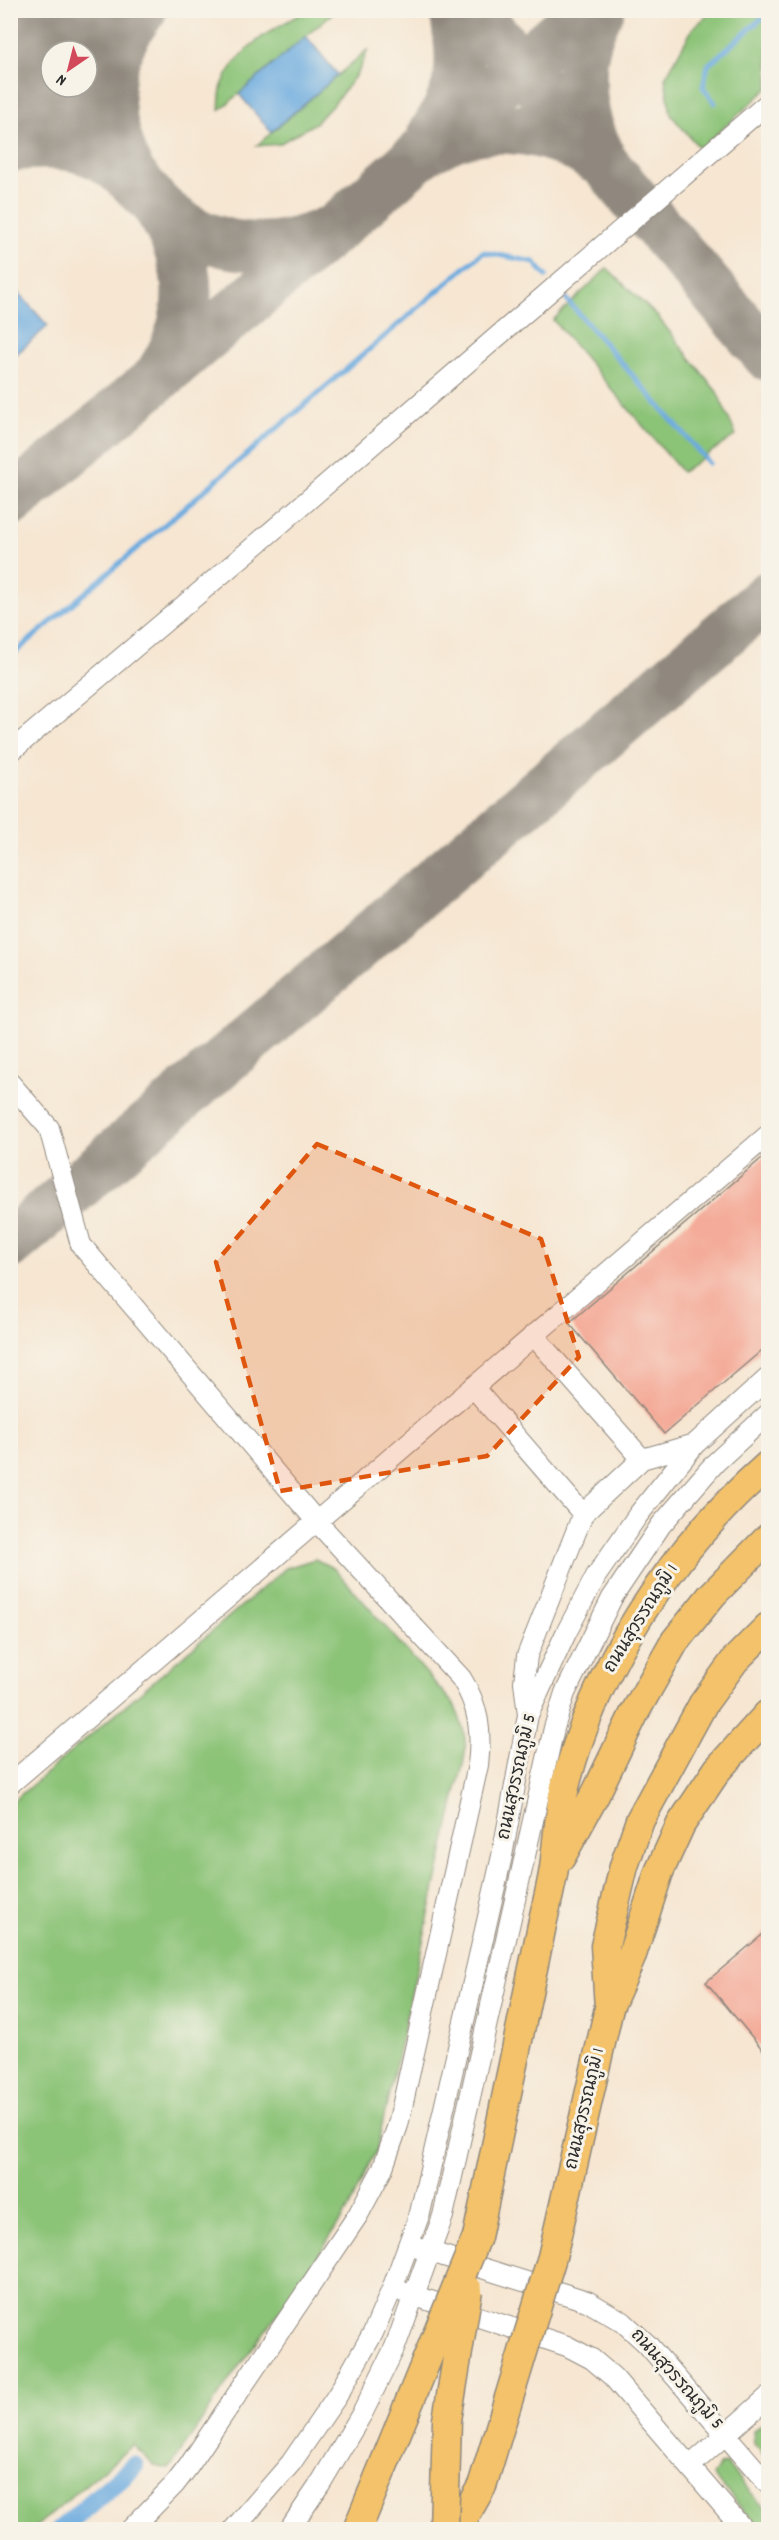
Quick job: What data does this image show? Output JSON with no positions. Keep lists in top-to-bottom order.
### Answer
{
  "streets": {
    "highway": ["ถนนสุวรรณภูมิ 1"],
    "street": ["ถนนสุวรรณภูมิ 5"]
  },
  "north": "bottom left"
}
